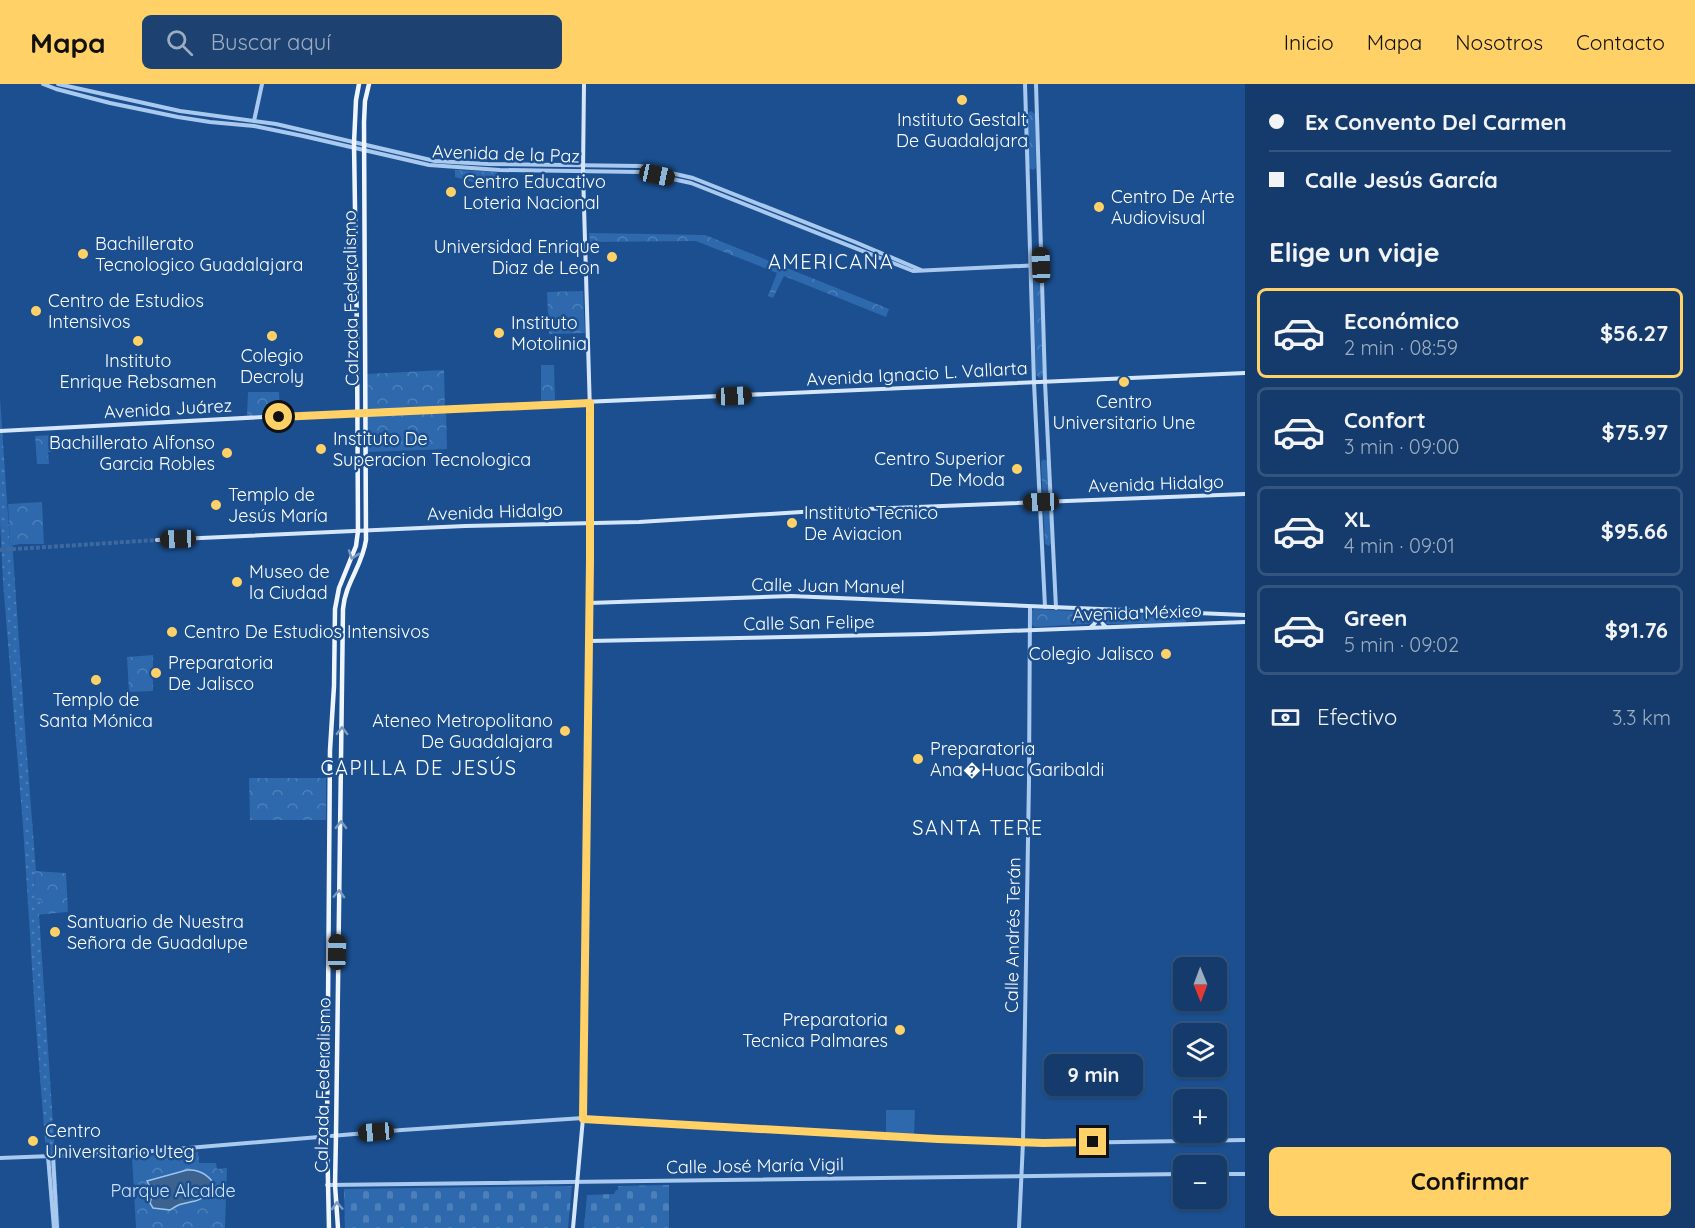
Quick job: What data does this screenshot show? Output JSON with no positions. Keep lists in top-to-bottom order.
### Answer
{
  "streets": {
    "main road": [
      "Calzada Federalismo",
      "Avenida Ignacio L. Vallarta",
      "Avenida Juárez",
      "Avenida Hidalgo",
      "Calle Juan Manuel",
      "Avenida México",
      "Calle San Felipe"
    ],
    "street": ["Avenida de la Paz", "Calle Andrés Terán", "Calle José María Vigil"]
  },
  "crossings": [
    ["Avenida de la Paz", "Calzada Federalismo"],
    ["Calzada Federalismo", "Avenida Juárez"],
    ["Calzada Federalismo", "Avenida Hidalgo"],
    ["Calzada Federalismo", "Calle José María Vigil"],
    ["Avenida Ignacio L. Vallarta", "Avenida Juárez"],
    ["Calle Juan Manuel", "Avenida México"],
    ["Calle Juan Manuel", "Calle Andrés Terán"],
    ["Avenida México", "Calle San Felipe"],
    ["Avenida México", "Calle Andrés Terán"],
    ["Calle San Felipe", "Calle Andrés Terán"],
    ["Calle Andrés Terán", "Calle José María Vigil"]
  ],
  "districts": ["AMERICANA", "CAPILLA DE JESÚS", "SANTA TERE"],
  "parks": ["Parque Alcalde"],
  "places": [
    "Instituto Gestalt De Guadalajara",
    "Centro Educativo Loteria Nacional",
    "Centro De Arte Audiovisual",
    "Bachillerato Tecnologico Guadalajara",
    "Universidad Enrique Diaz de Leon",
    "Centro de Estudios Intensivos",
    "Instituto Motolinia",
    "Colegio Decroly",
    "Instituto Enrique Rebsamen",
    "Centro Universitario Une",
    "Instituto De Superacion Tecnologica",
    "Bachillerato Alfonso Garcia Robles",
    "Centro Superior De Moda",
    "Templo de Jesús María",
    "Instituto Tecnico De Aviacion",
    "Museo de la Ciudad",
    "Centro De Estudios Intensivos",
    "Colegio Jalisco",
    "Preparatoria De Jalisco",
    "Templo de Santa Mónica",
    "Ateneo Metropolitano De Guadalajara",
    "Preparatoria Ana�Huac Garibaldi",
    "Santuario de Nuestra Señora de Guadalupe",
    "Preparatoria Tecnica Palmares",
    "Centro Universitario Uteg"
  ],
  "north": "bottom",
  "page": {
    "header": "Mapa",
    "search": "Buscar aquí",
    "nav": [
      "Inicio",
      "Mapa",
      "Nosotros",
      "Contacto"
    ],
    "banner": ["Ex Convento Del Carmen", "Calle Jesús García"],
    "heading": "Elige un viaje",
    "list": [
      {
        "name": "Económico",
        "note": "2 min · 08:59",
        "value": "$56.27"
      },
      {
        "name": "Confort",
        "note": "3 min · 09:00",
        "value": "$75.97"
      },
      {
        "name": "XL",
        "note": "4 min · 09:01",
        "value": "$95.66"
      },
      {
        "name": "Green",
        "note": "5 min · 09:02",
        "value": "$91.76"
      }
    ],
    "pay": ["Efectivo", "3.3 km"],
    "map_buttons": ["+", "−"],
    "bubble": "9 min",
    "buttons": "Confirmar"
  }
}
